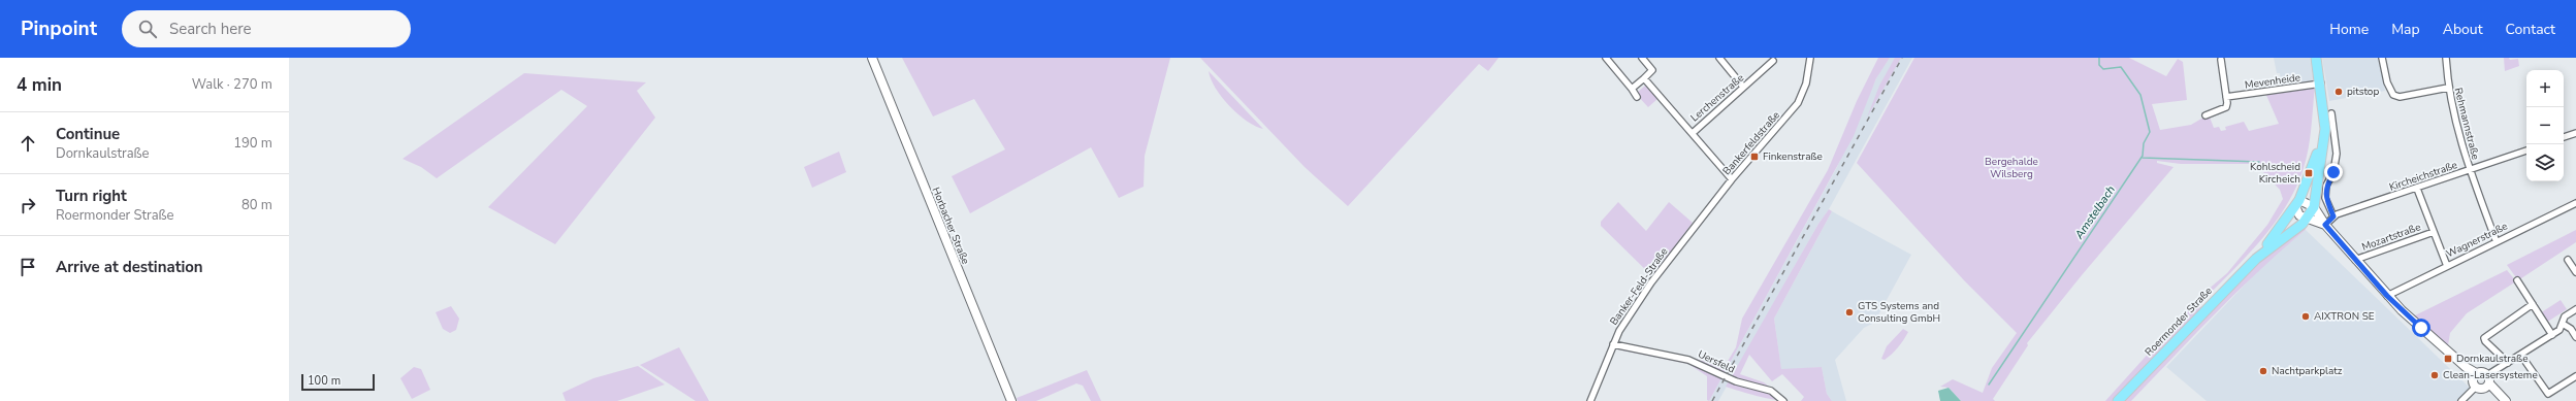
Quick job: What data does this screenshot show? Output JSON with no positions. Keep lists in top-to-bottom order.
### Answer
{
  "streets": {
    "main road": ["Horbacher Straße", "Roermonder Straße"],
    "street": [
      "Mevenheide",
      "Lerchenstraße",
      "Rehmannstraße",
      "Bankerfeldstraße",
      "Kircheichstraße",
      "Mozartstraße",
      "Wagnerstraße",
      "Banker-Feld-Straße",
      "Uersfeld"
    ]
  },
  "crossings": [
    ["Mevenheide", "Roermonder Straße"],
    ["Rehmannstraße", "Kircheichstraße"],
    ["Rehmannstraße", "Wagnerstraße"],
    ["Bankerfeldstraße", "Banker-Feld-Straße"],
    ["Banker-Feld-Straße", "Uersfeld"]
  ],
  "water": ["Amstelbach"],
  "parks": ["Bergehalde Wilsberg"],
  "places": {
    "other": [
      "pitstop",
      "GTS Systems and Consulting GmbH",
      "AIXTRON SE",
      "Nachtparkplatz",
      "Clean-Lasersysteme"
    ],
    "transit": ["Finkenstraße", "Kohlscheid Kircheich", "Dornkaulstraße"]
  },
  "scale_bar": "100 m",
  "page": {
    "header": "Pinpoint",
    "search": "Search here",
    "nav": [
      "Home",
      "Map",
      "About",
      "Contact"
    ],
    "heading": ["4 min", "Walk · 270 m"],
    "map_buttons": ["+", "−"],
    "list": [
      ["Continue", "Dornkaulstraße", "190 m"],
      ["Turn right", "Roermonder Straße", "80 m"],
      "Arrive at destination"
    ],
    "scale": "100 m"
  }
}
